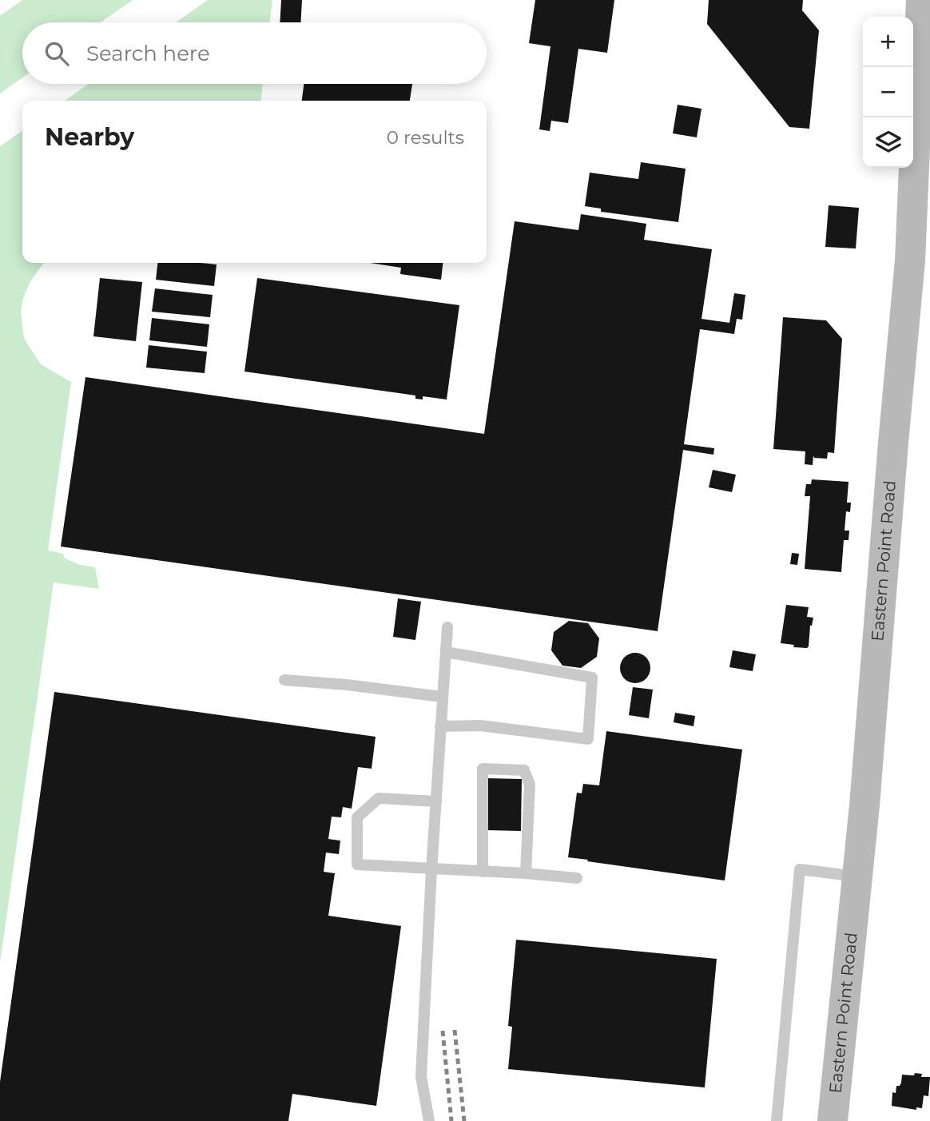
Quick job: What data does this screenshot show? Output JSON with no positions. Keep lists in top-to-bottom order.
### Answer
{
  "streets": {
    "main road": ["Eastern Point Road"]
  },
  "page": {
    "map_buttons": ["+", "−"],
    "search": "Search here",
    "heading": ["Nearby", "0 results"]
  }
}
